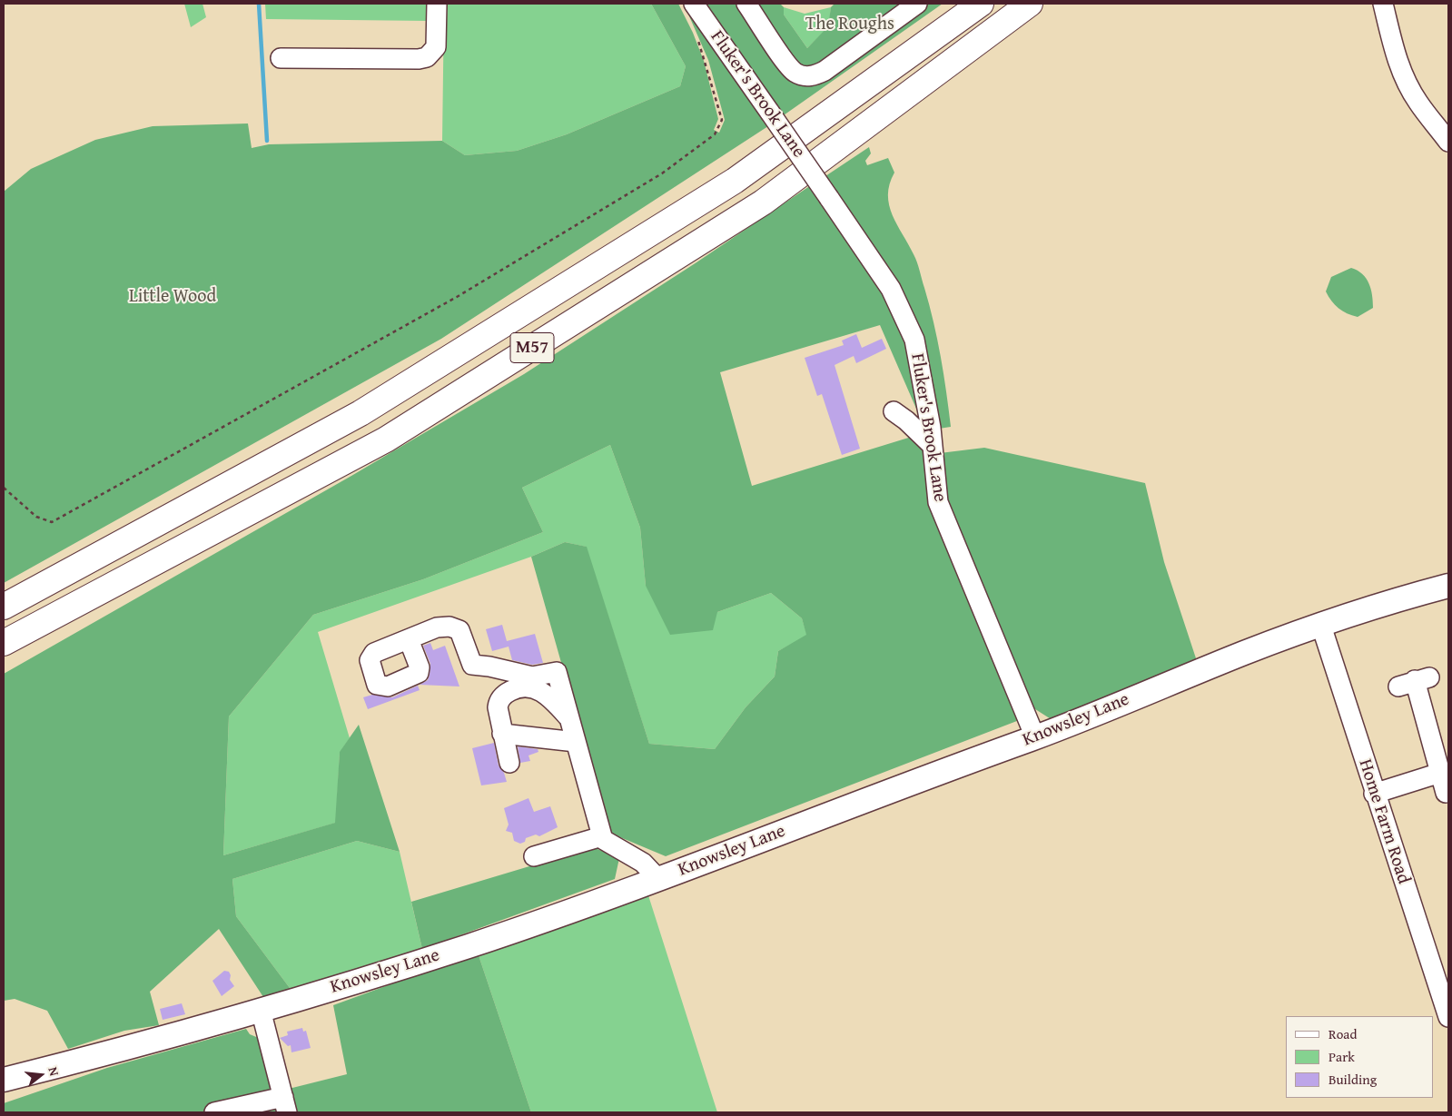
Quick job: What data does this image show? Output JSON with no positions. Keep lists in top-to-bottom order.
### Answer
{
  "streets": {
    "highway": ["M57"],
    "main road": ["Knowsley Lane"],
    "street": ["Fluker's Brook Lane", "Home Farm Road"]
  },
  "crossings": [
    ["Fluker's Brook Lane", "Knowsley Lane"],
    ["Knowsley Lane", "Home Farm Road"]
  ],
  "parks": ["The Roughs", "Little Wood"],
  "legend": ["Road", "Park", "Building"],
  "north": "right"
}
